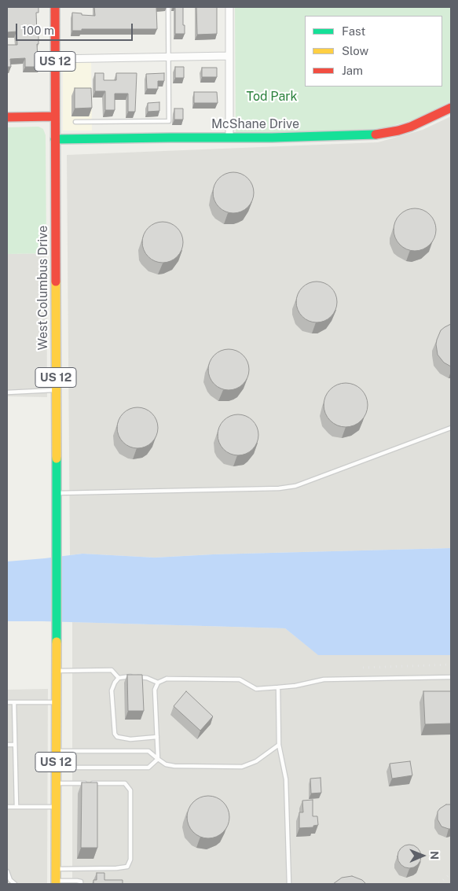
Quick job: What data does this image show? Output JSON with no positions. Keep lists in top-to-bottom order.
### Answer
{
  "streets": {
    "main road": ["US 12", "McShane Drive", "West Columbus Drive"]
  },
  "crossings": [
    ["US 12", "West Columbus Drive"],
    ["McShane Drive", "West Columbus Drive"]
  ],
  "parks": ["Tod Park"],
  "legend": ["Fast", "Slow", "Jam"],
  "scale_bar": "100 m",
  "north": "right"
}
